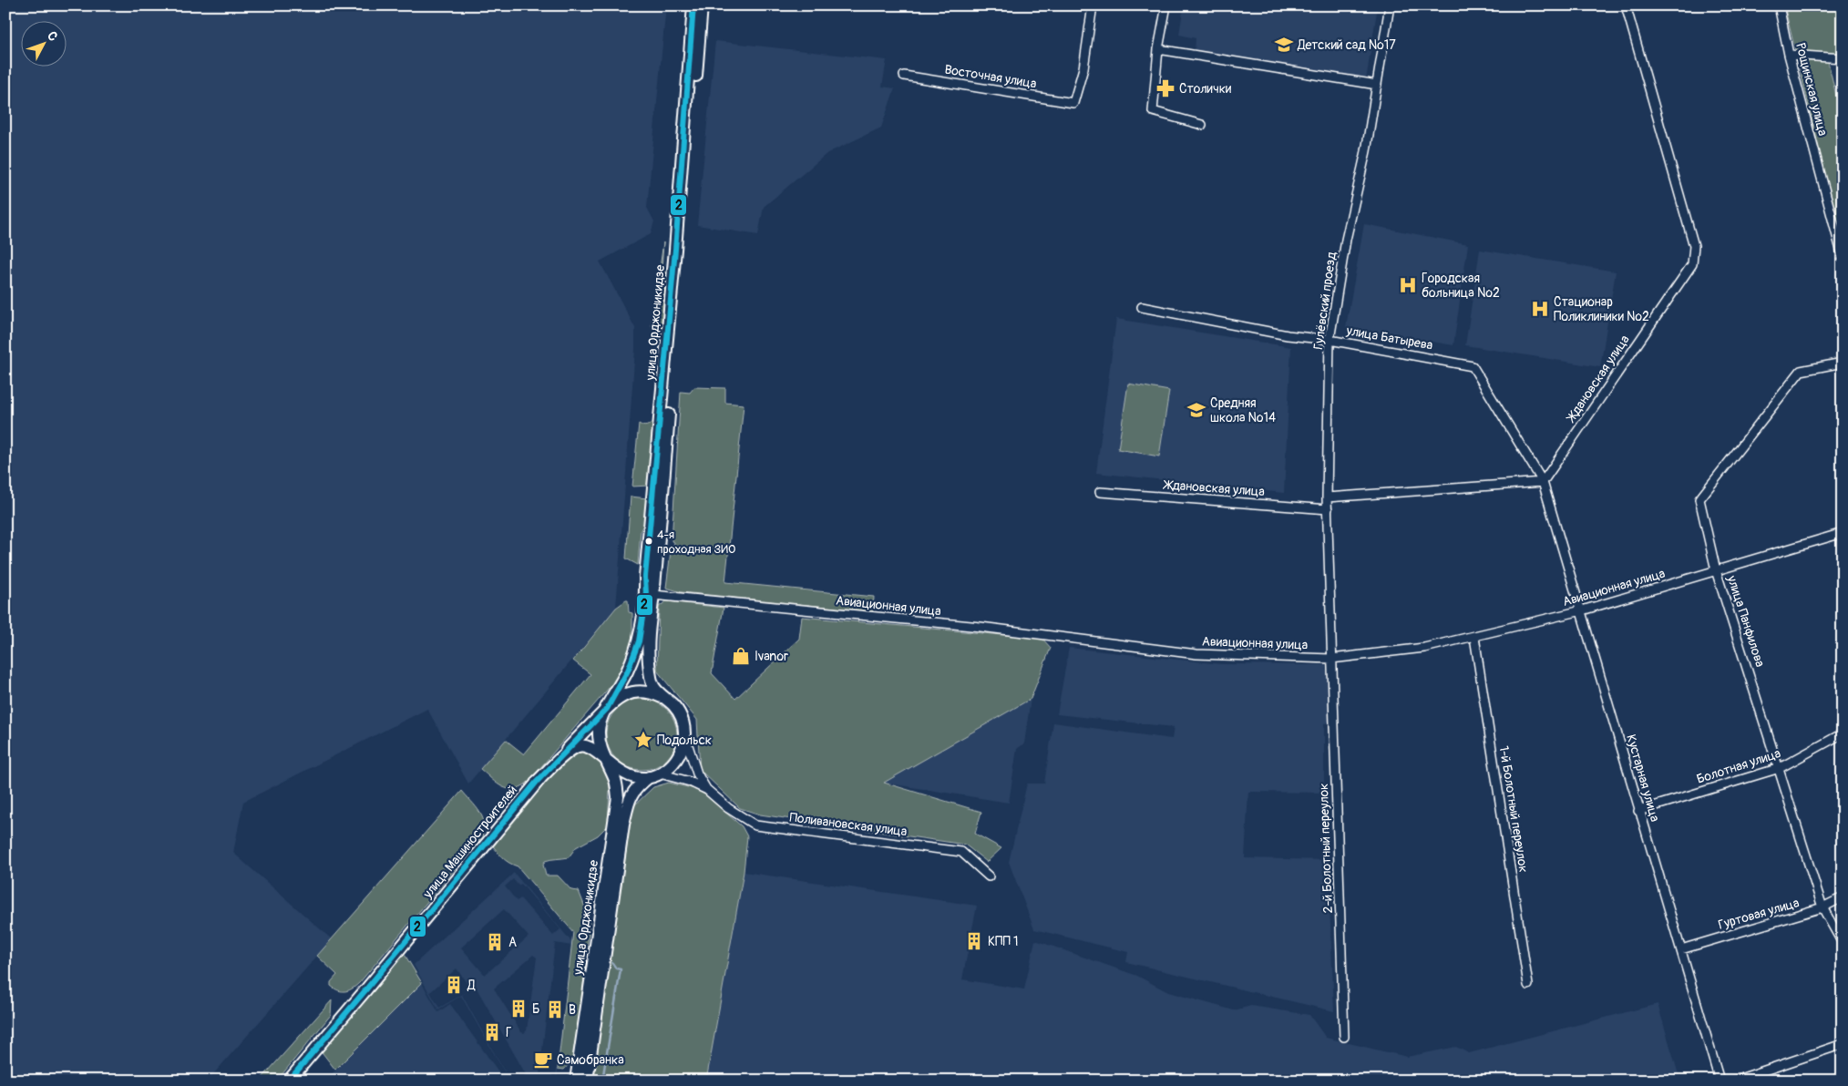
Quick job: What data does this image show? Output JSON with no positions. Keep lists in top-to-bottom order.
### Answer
{
  "streets": {
    "main road": ["улица Орджоникидзе", "улица Машиностроителей"],
    "street": [
      "Восточная улица",
      "Рощинская улица",
      "Гулёвский проезд",
      "улица Батырева",
      "Ждановская улица",
      "Авиационная улица",
      "улица Панфилова",
      "Болотная улица",
      "Кустарная улица",
      "1-й Болотный переулок",
      "Поливановская улица",
      "2-й Болотный переулок",
      "Гуртовая улица"
    ]
  },
  "crossings": [
    ["Гулёвский проезд", "улица Батырева"],
    ["Гулёвский проезд", "Ждановская улица"],
    ["Гулёвский проезд", "Авиационная улица"],
    ["Гулёвский проезд", "2-й Болотный переулок"],
    ["улица Орджоникидзе", "Авиационная улица"],
    ["улица Орджоникидзе", "улица Машиностроителей"],
    ["улица Батырева", "Ждановская улица"],
    ["улица Батырева", "Кустарная улица"],
    ["Ждановская улица", "Кустарная улица"],
    ["Авиационная улица", "улица Панфилова"],
    ["Авиационная улица", "Кустарная улица"],
    ["Авиационная улица", "1-й Болотный переулок"],
    ["Авиационная улица", "2-й Болотный переулок"],
    ["улица Панфилова", "Болотная улица"],
    ["улица Панфилова", "Гуртовая улица"],
    ["Болотная улица", "Кустарная улица"],
    ["Кустарная улица", "Гуртовая улица"]
  ],
  "places": {
    "school or university": ["Детский сад №17", "Средняя школа №14"],
    "pharmacy": ["Столички"],
    "hospital": ["Городская больница №2", "Стационар Поликлиники №2"],
    "other": ["4-я проходная ЗИО"],
    "shop": ["Ivanor"],
    "place": ["Подольск"],
    "building": [
      "КПП 1",
      "А",
      "Д",
      "Б",
      "В",
      "Г"
    ],
    "cafe": ["Самобранка"]
  },
  "lines": ["transit line 2"],
  "north": "top right"
}
